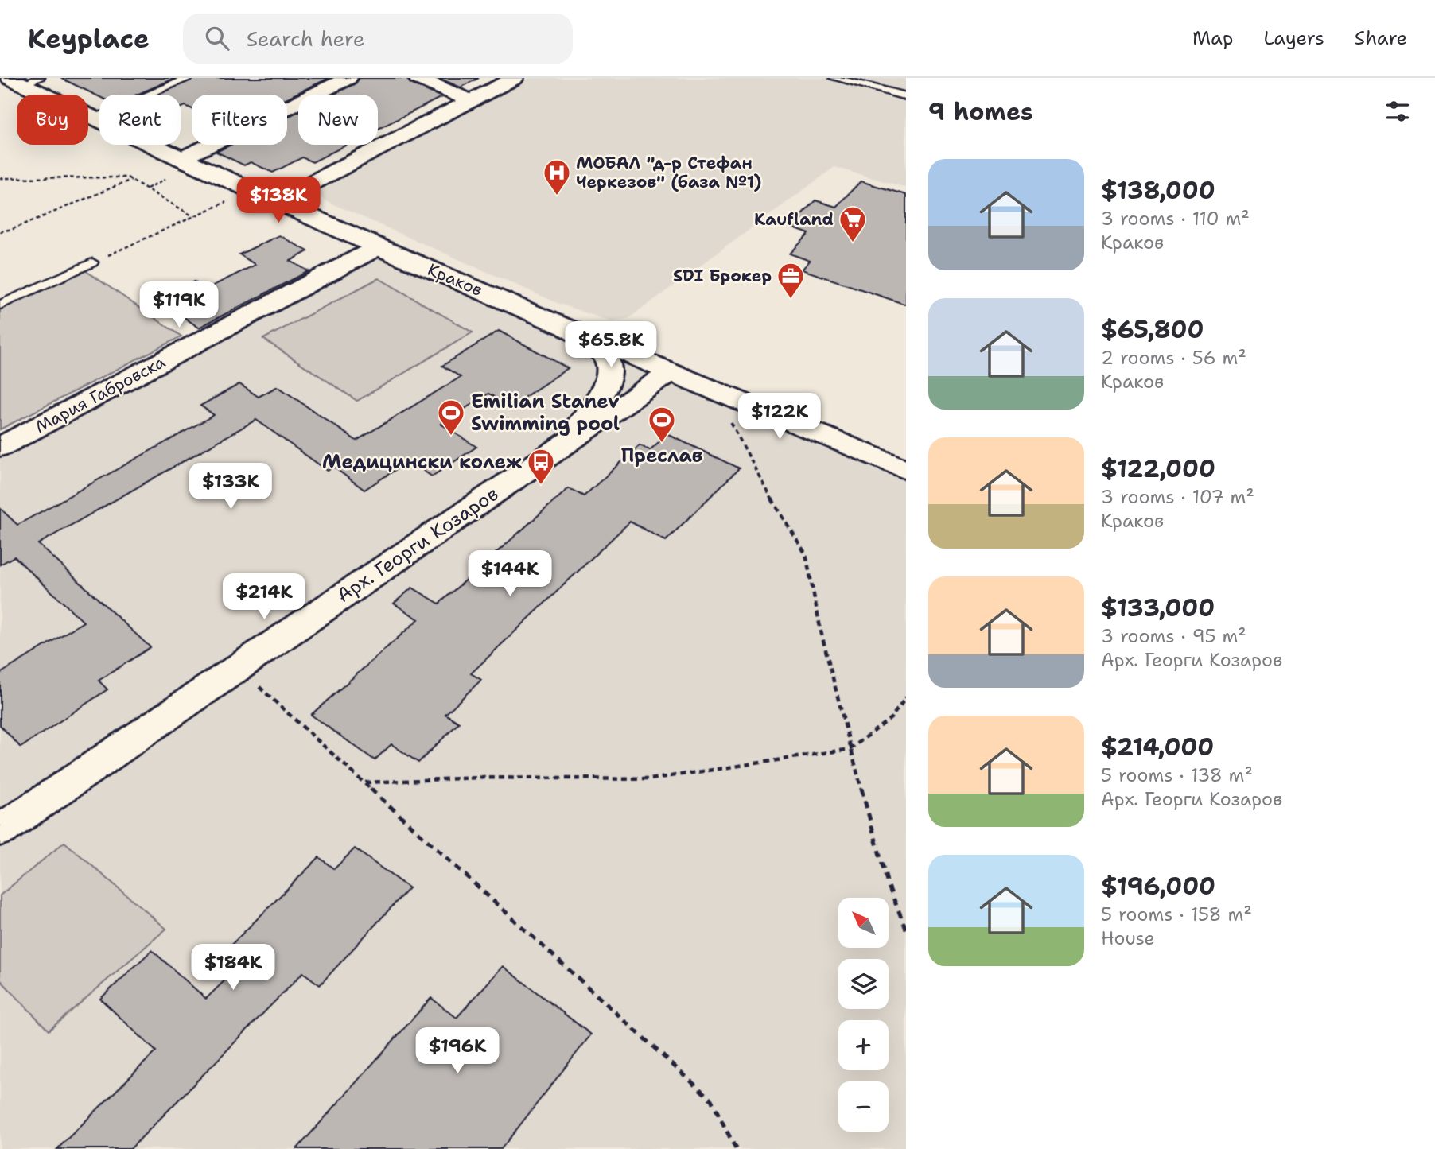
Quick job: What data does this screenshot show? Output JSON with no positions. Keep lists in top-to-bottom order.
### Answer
{
  "streets": {
    "street": ["Краков", "Мария Габровска", "Арх. Георги Козаров"]
  },
  "crossings": [
    ["Краков", "Мария Габровска"],
    ["Краков", "Арх. Георги Козаров"]
  ],
  "places": {
    "hospital": ["МОБАЛ \"д-р Стефан Черкезов\" (база №1)"],
    "supermarket": ["Kaufland"],
    "office": ["SDI Брокер"],
    "sports": ["Emilian Stanev Swimming pool", "Преслав"],
    "bus stop": ["Медицински колеж"]
  },
  "north": "top left",
  "page": {
    "header": "Keyplace",
    "search": "Search here",
    "nav": ["Map", "Layers", "Share"],
    "heading": "9 homes",
    "chip": [
      "Buy",
      "Rent",
      "Filters",
      "New"
    ],
    "list": [
      {
        "name": "$138,000",
        "note": "3 rooms · 110 m² · Краков"
      },
      {
        "name": "$65,800",
        "note": "2 rooms · 56 m² · Краков"
      },
      {
        "name": "$122,000",
        "note": "3 rooms · 107 m² · Краков"
      },
      {
        "name": "$133,000",
        "note": "3 rooms · 95 m² · Арх. Георги Козаров"
      },
      {
        "name": "$214,000",
        "note": "5 rooms · 138 m² · Арх. Георги Козаров"
      },
      {
        "name": "$196,000",
        "note": "5 rooms · 158 m² · House"
      }
    ],
    "price": [
      "$138K",
      "$119K",
      "$65.8K",
      "$122K",
      "$133K",
      "$144K",
      "$214K",
      "$184K",
      "$196K"
    ],
    "map_buttons": ["+", "−"]
  }
}
